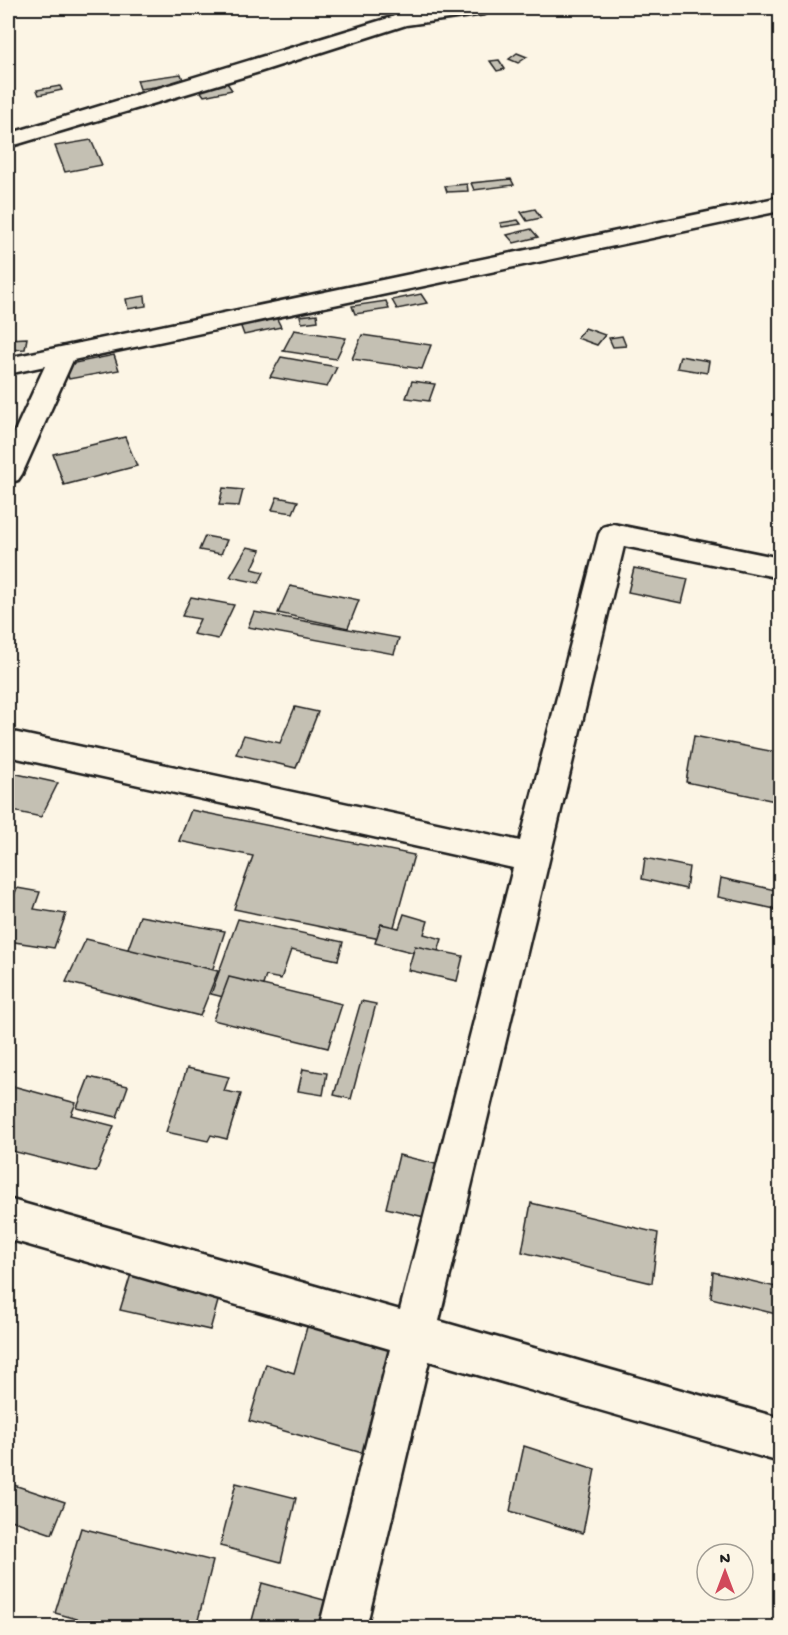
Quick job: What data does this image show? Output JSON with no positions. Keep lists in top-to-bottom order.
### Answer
{
  "north": "top"
}
